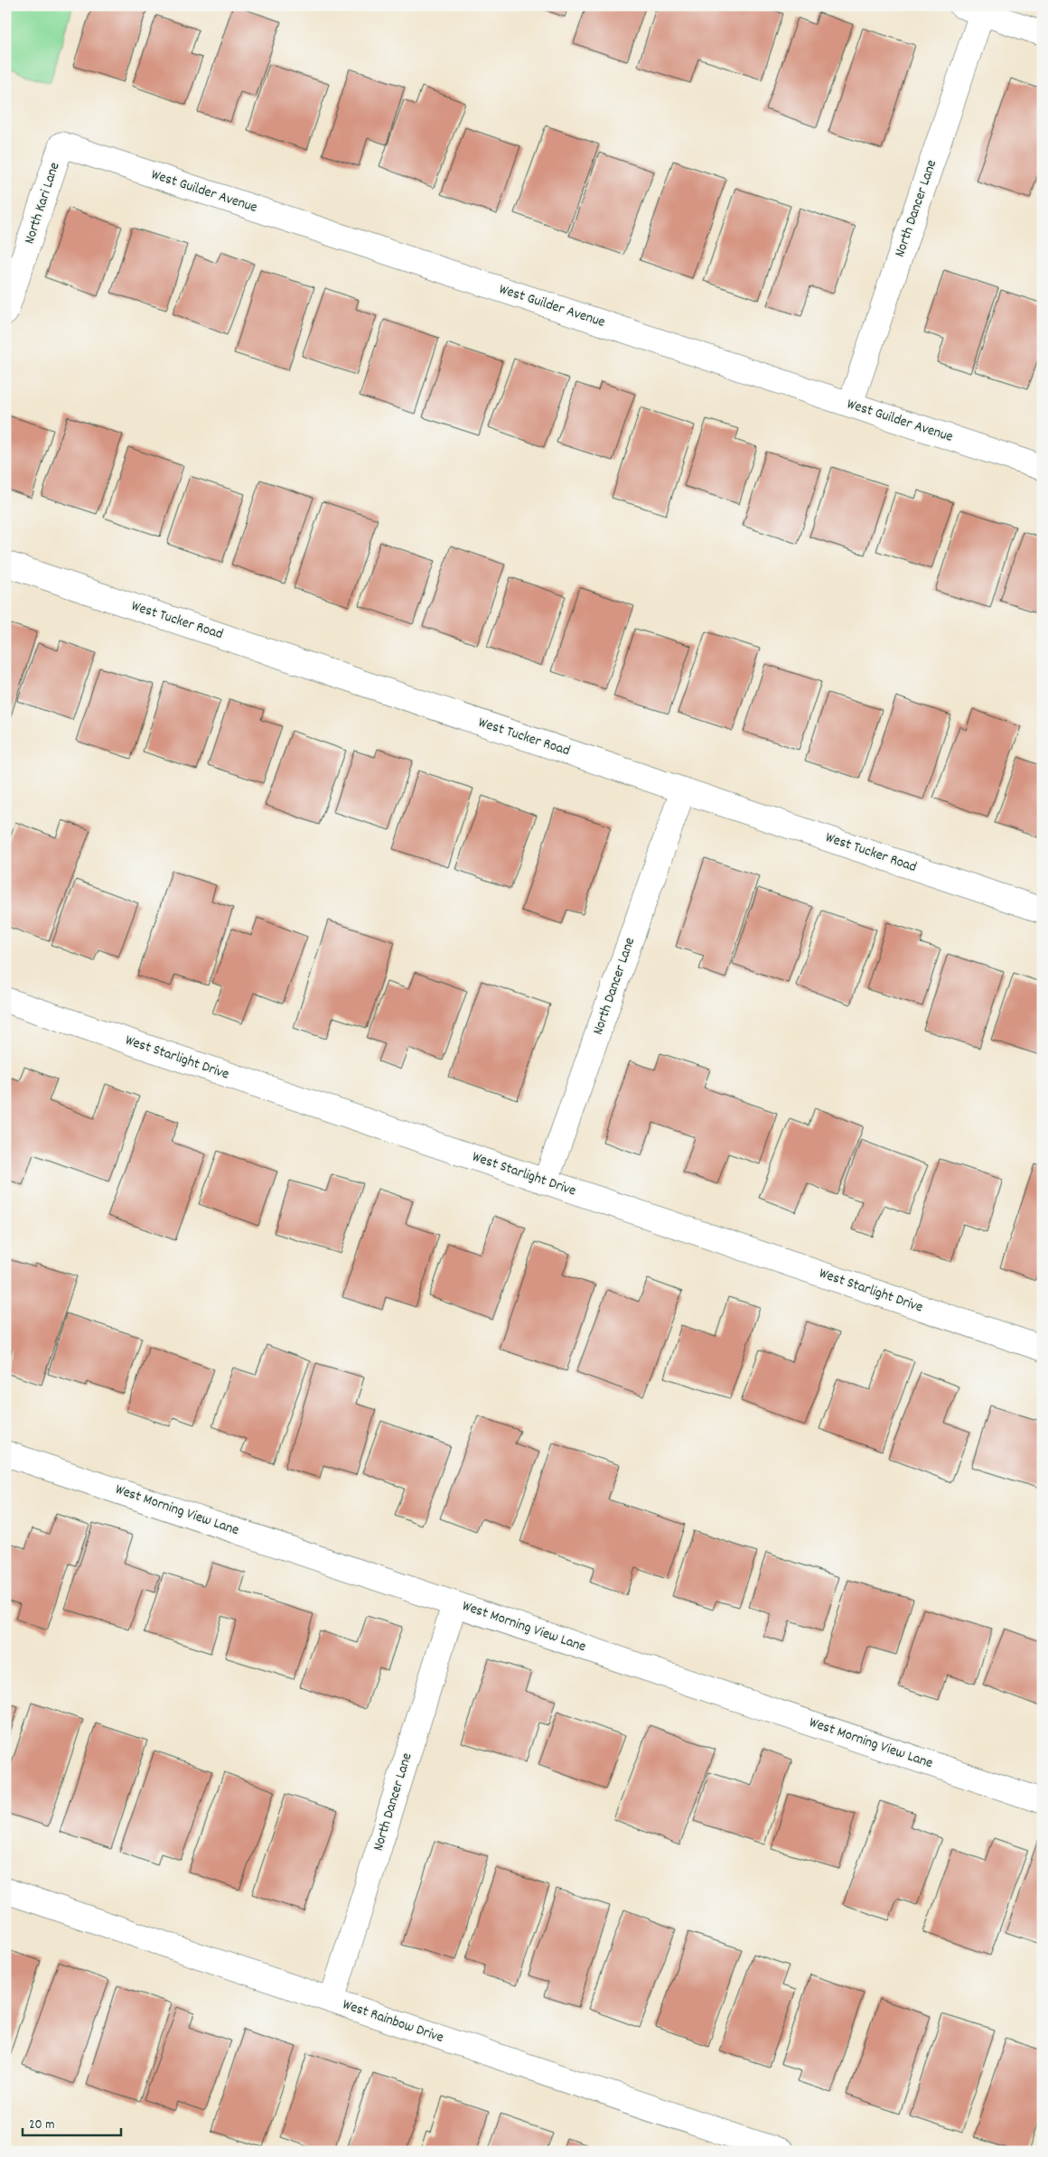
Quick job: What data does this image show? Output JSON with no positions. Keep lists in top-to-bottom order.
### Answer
{
  "streets": {
    "street": [
      "West Guilder Avenue",
      "North Kari Lane",
      "North Dancer Lane",
      "West Tucker Road",
      "West Starlight Drive",
      "West Morning View Lane",
      "West Rainbow Drive"
    ]
  },
  "crossings": [
    ["West Guilder Avenue", "North Kari Lane"],
    ["West Guilder Avenue", "North Dancer Lane"],
    ["North Dancer Lane", "West Tucker Road"],
    ["North Dancer Lane", "West Starlight Drive"],
    ["North Dancer Lane", "West Morning View Lane"],
    ["North Dancer Lane", "West Rainbow Drive"]
  ],
  "scale_bar": "20 m"
}
